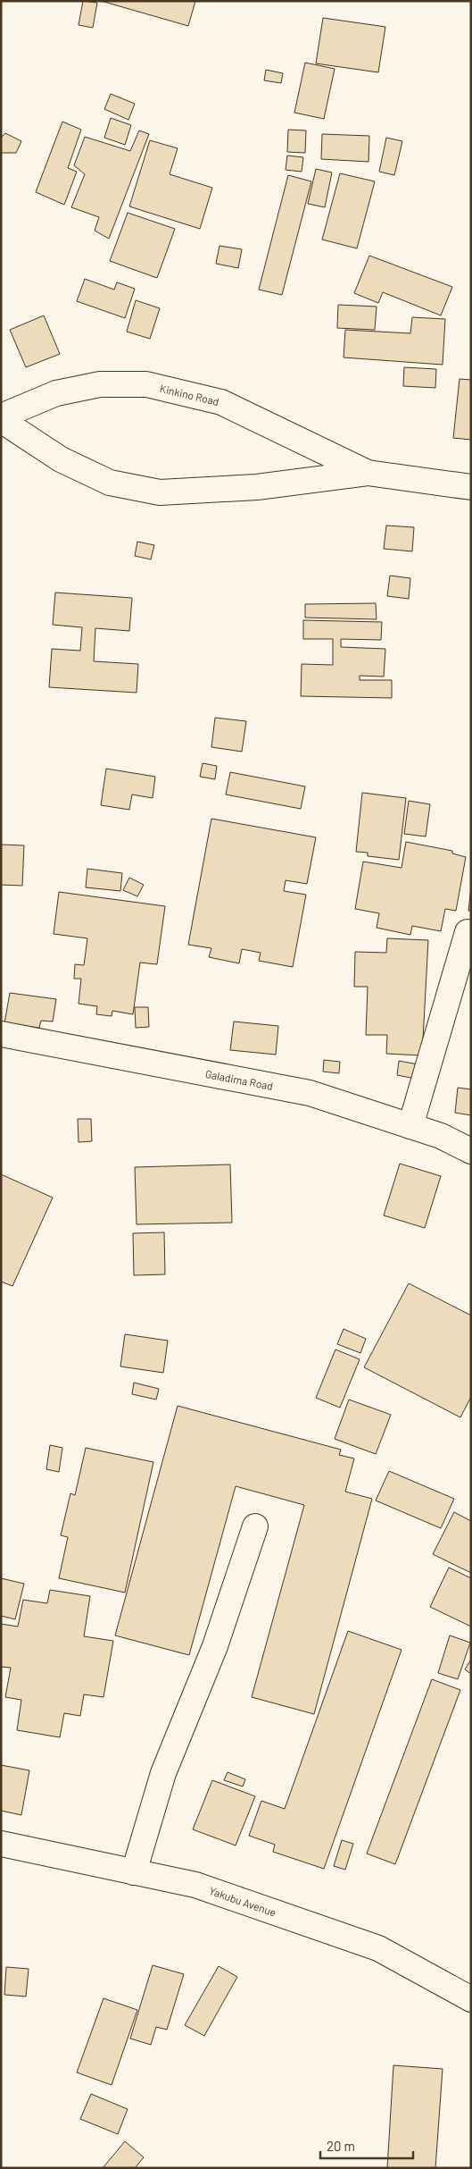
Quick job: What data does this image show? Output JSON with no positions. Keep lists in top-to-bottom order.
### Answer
{
  "streets": {
    "street": ["Kinkino Road", "Galadima Road", "Yakubu Avenue"]
  },
  "scale_bar": "20 m"
}
